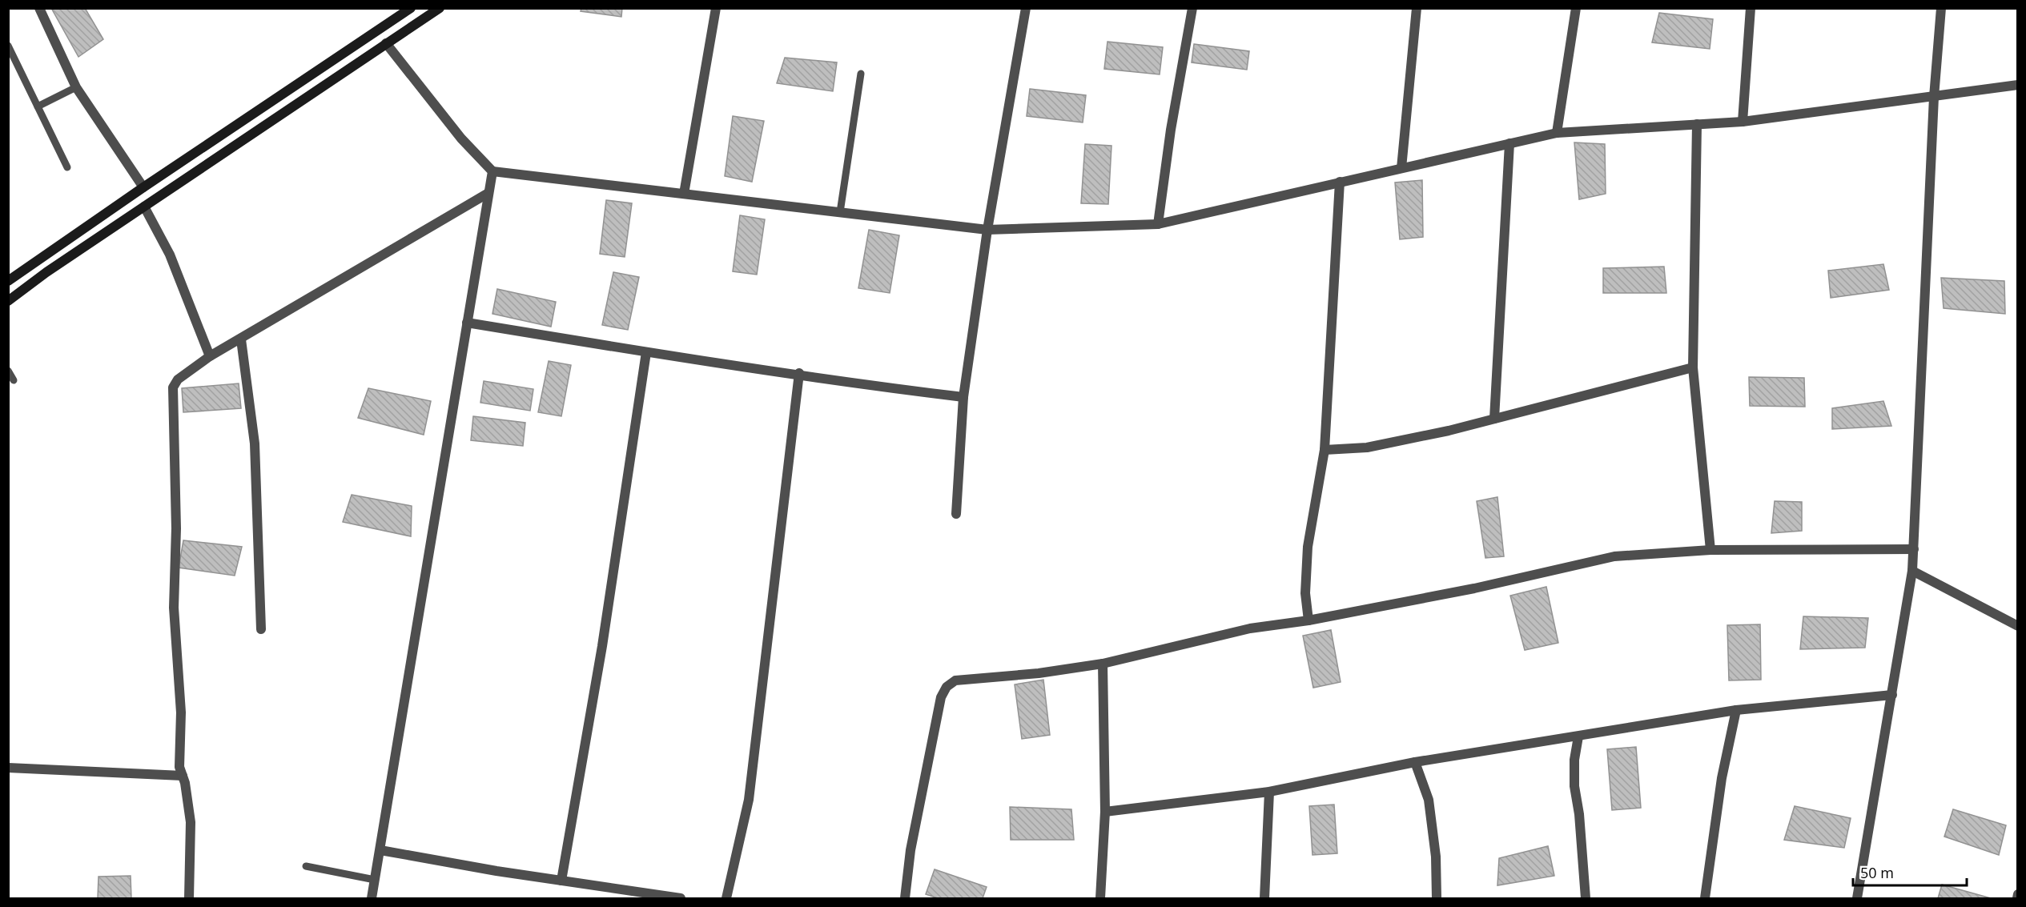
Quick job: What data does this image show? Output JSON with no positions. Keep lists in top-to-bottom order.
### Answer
{
  "scale_bar": "50 m"
}
